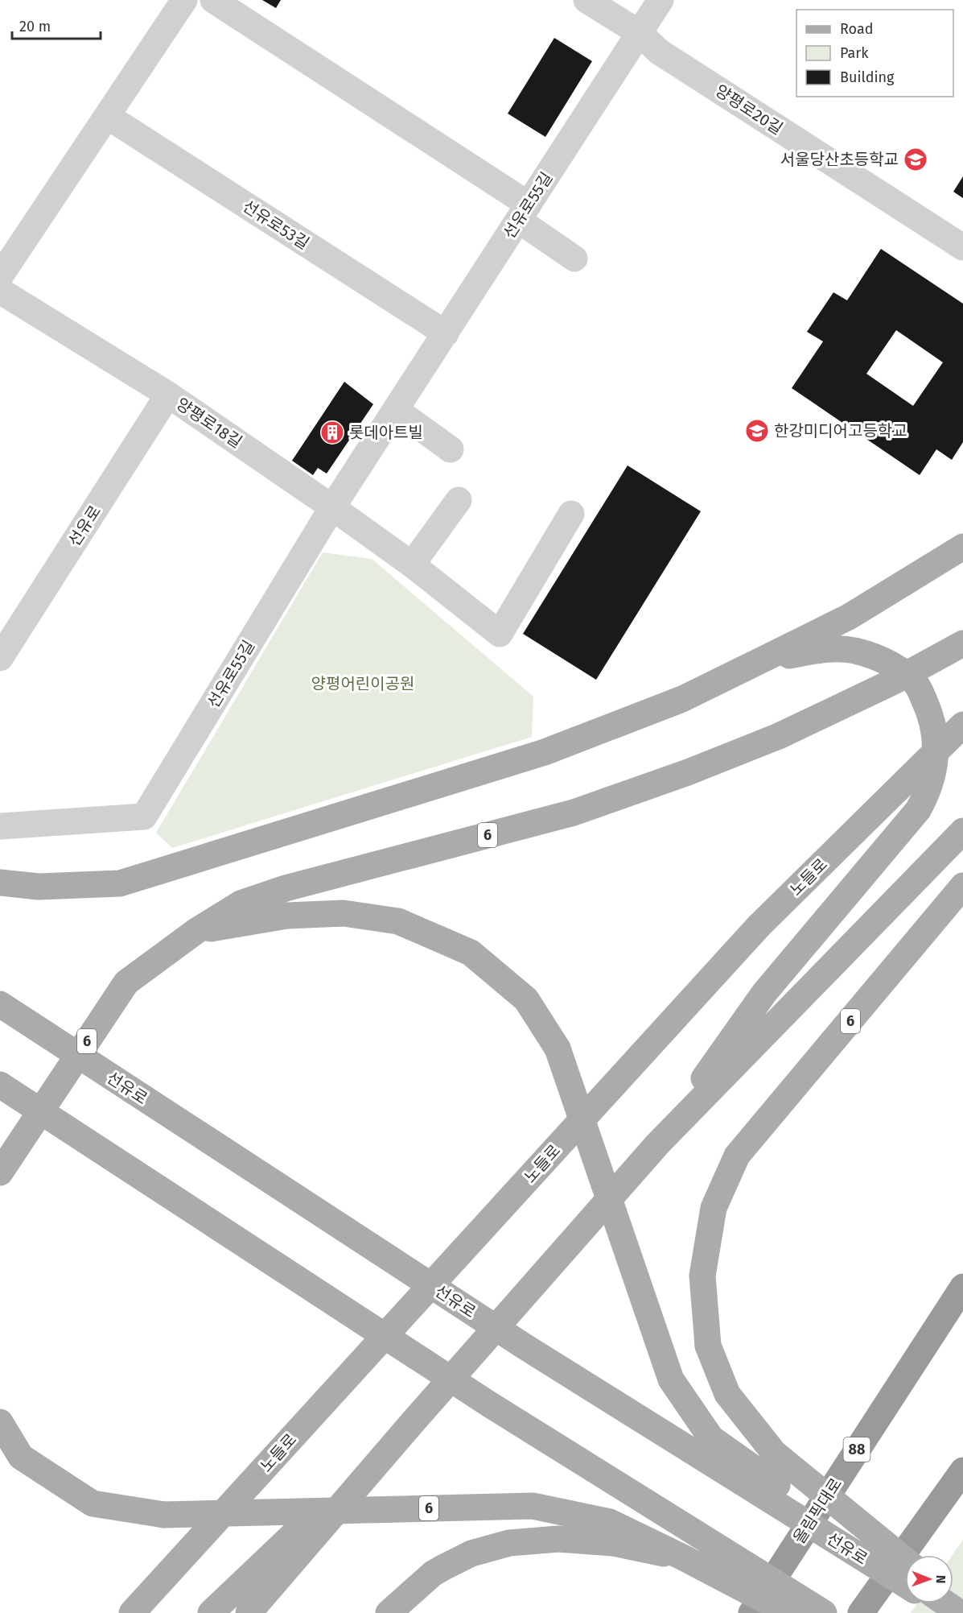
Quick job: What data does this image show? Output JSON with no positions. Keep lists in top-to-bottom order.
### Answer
{
  "streets": {
    "highway": ["88", "올림픽대로"],
    "main road": ["선유로", "6", "노들로"],
    "street": [
      "양평로20길",
      "선유로55길",
      "선유로53길",
      "양평로18길"
    ]
  },
  "crossings": [
    ["양평로20길", "선유로55길"],
    ["선유로55길", "선유로53길"],
    ["선유로55길", "양평로18길"],
    ["양평로18길", "선유로"]
  ],
  "parks": ["양평어린이공원"],
  "places": {
    "school or university": ["서울당산초등학교", "한강미디어고등학교"],
    "building": ["롯데아트빌"]
  },
  "legend": ["Road", "Park", "Building"],
  "scale_bar": "20 m",
  "north": "right"
}
